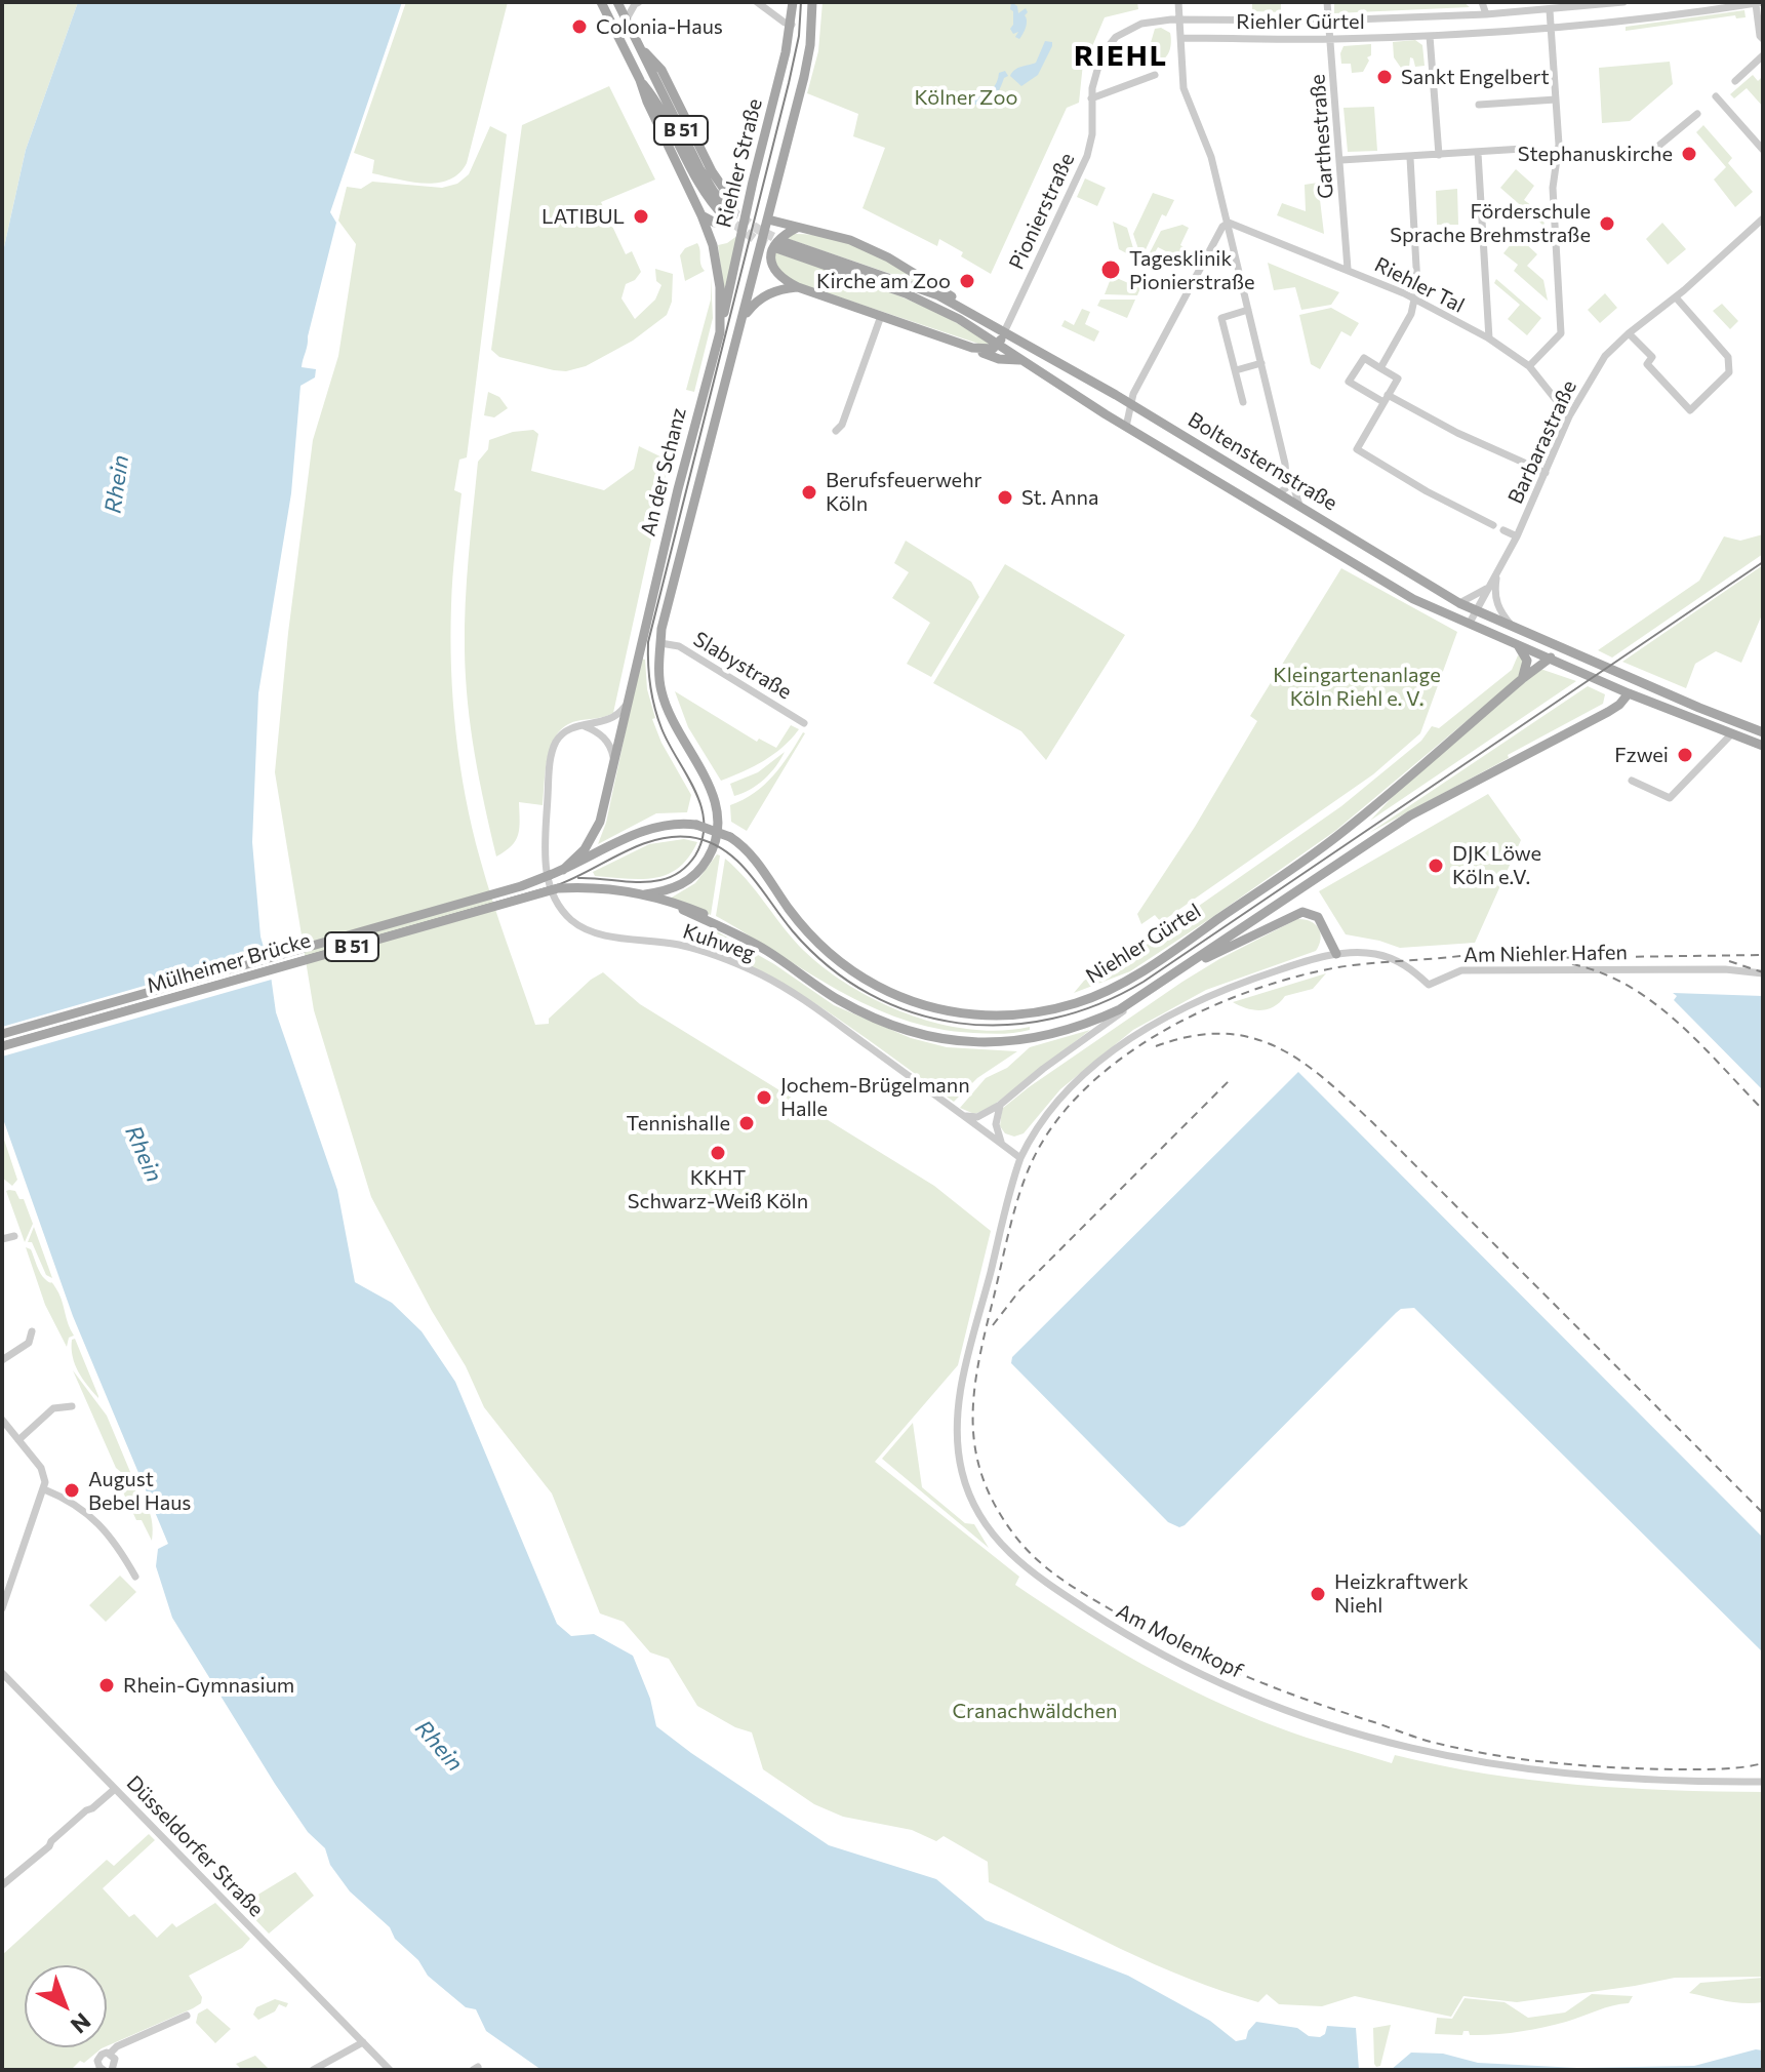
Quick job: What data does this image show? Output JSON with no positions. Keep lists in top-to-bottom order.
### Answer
{
  "streets": {
    "main road": [
      "B 51",
      "Riehler Straße",
      "Boltensternstraße",
      "An der Schanz",
      "Niehler Gürtel",
      "Mülheimer Brücke"
    ],
    "street": [
      "Riehler Gürtel",
      "Garthestraße",
      "Pionierstraße",
      "Riehler Tal",
      "Barbarastraße",
      "Slabystraße",
      "Kuhweg",
      "Am Niehler Hafen",
      "Am Molenkopf",
      "Düsseldorfer Straße"
    ]
  },
  "crossings": [
    ["Riehler Gürtel", "Garthestraße"],
    ["Riehler Gürtel", "Pionierstraße"],
    ["B 51", "Riehler Straße"],
    ["B 51", "An der Schanz"],
    ["Garthestraße", "Riehler Tal"],
    ["Riehler Straße", "Boltensternstraße"],
    ["Riehler Straße", "An der Schanz"],
    ["Pionierstraße", "Boltensternstraße"],
    ["Riehler Tal", "Barbarastraße"],
    ["Barbarastraße", "Boltensternstraße"],
    ["Boltensternstraße", "Niehler Gürtel"],
    ["An der Schanz", "Slabystraße"],
    ["An der Schanz", "Kuhweg"],
    ["An der Schanz", "Niehler Gürtel"],
    ["An der Schanz", "Mülheimer Brücke"],
    ["Kuhweg", "Am Niehler Hafen"],
    ["Kuhweg", "Am Molenkopf"],
    ["Niehler Gürtel", "Mülheimer Brücke"],
    ["Am Niehler Hafen", "Am Molenkopf"]
  ],
  "districts": ["RIEHL"],
  "water": ["Rhein"],
  "parks": ["Kölner Zoo", "Kleingartenanlage Köln Riehl e. V.", "Cranachwäldchen"],
  "places": [
    "Colonia-Haus",
    "Sankt Engelbert",
    "Stephanuskirche",
    "LATIBUL",
    "Förderschule Sprache Brehmstraße",
    "Tagesklinik Pionierstraße",
    "Kirche am Zoo",
    "Berufsfeuerwehr Köln",
    "St. Anna",
    "Fzwei",
    "DJK Löwe Köln e.V.",
    "Jochem-Brügelmann Halle",
    "Tennishalle",
    "KKHT Schwarz-Weiß Köln",
    "August Bebel Haus",
    "Heizkraftwerk Niehl",
    "Rhein-Gymnasium"
  ],
  "north": "bottom right"
}
